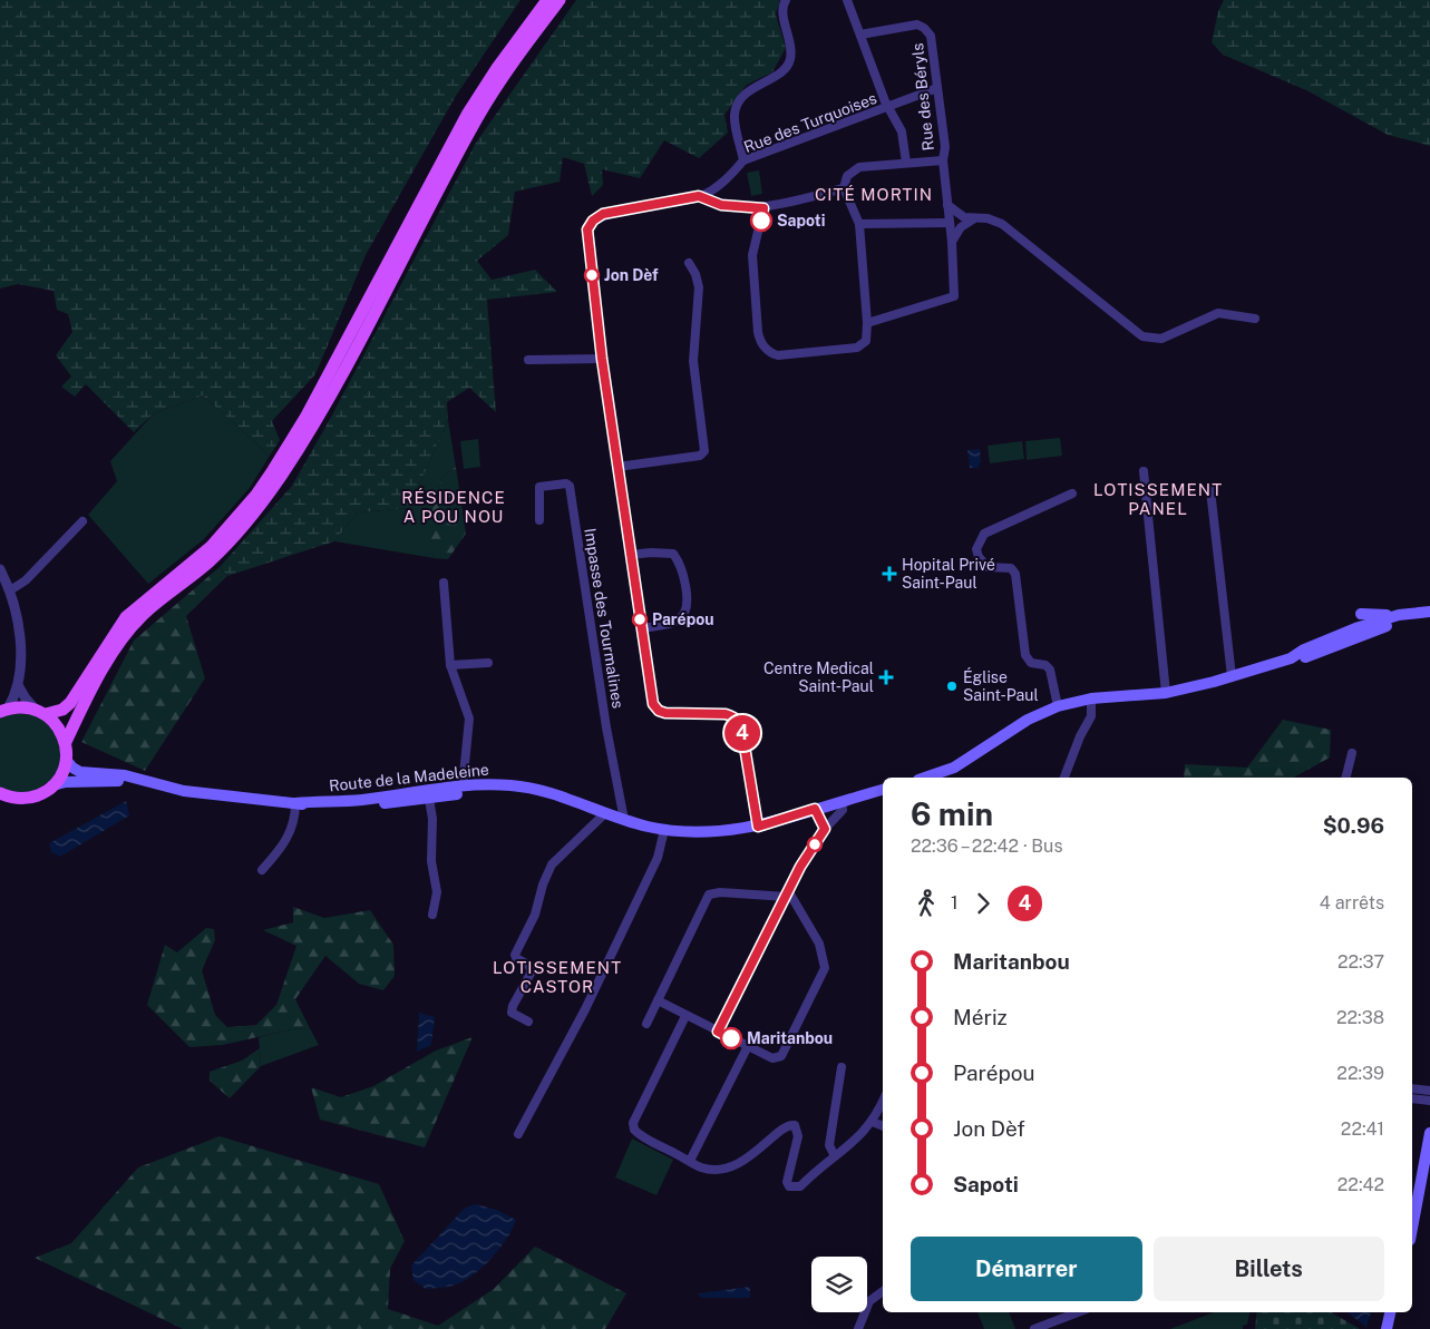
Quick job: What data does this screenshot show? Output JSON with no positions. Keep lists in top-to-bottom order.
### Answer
{
  "streets": {
    "main road": ["Route de la Madeleine"],
    "street": ["Rue des Béryls", "Rue des Turquoises", "Impasse des Tourmalines"]
  },
  "crossings": [
    ["Rue des Béryls", "Rue des Turquoises"],
    ["Rue des Turquoises", "Route de la Madeleine"],
    ["Impasse des Tourmalines", "Route de la Madeleine"]
  ],
  "districts": [
    "CITÉ MORTIN",
    "LOTISSEMENT PANEL",
    "RÉSIDENCE A POU NOU",
    "LOTISSEMENT CASTOR"
  ],
  "places": {
    "other": [
      "Sapoti",
      "Jon Dèf",
      "Parépou",
      "Église Saint-Paul",
      "Maritanbou"
    ],
    "health": ["Hopital Privé Saint-Paul", "Centre Medical Saint-Paul"]
  },
  "lines": ["bus line 4"],
  "page": {
    "on_map": "4",
    "heading": ["6 min", "22:36 – 22:42 · Bus", "$0.96"],
    "legs": ["1", "4", "4 arrêts"],
    "list": [
      {
        "name": "Maritanbou",
        "value": "22:37"
      },
      {
        "name": "Mériz",
        "value": "22:38"
      },
      {
        "name": "Parépou",
        "value": "22:39"
      },
      {
        "name": "Jon Dèf",
        "value": "22:41"
      },
      {
        "name": "Sapoti",
        "value": "22:42"
      }
    ],
    "buttons": ["Démarrer", "Billets"]
  }
}
